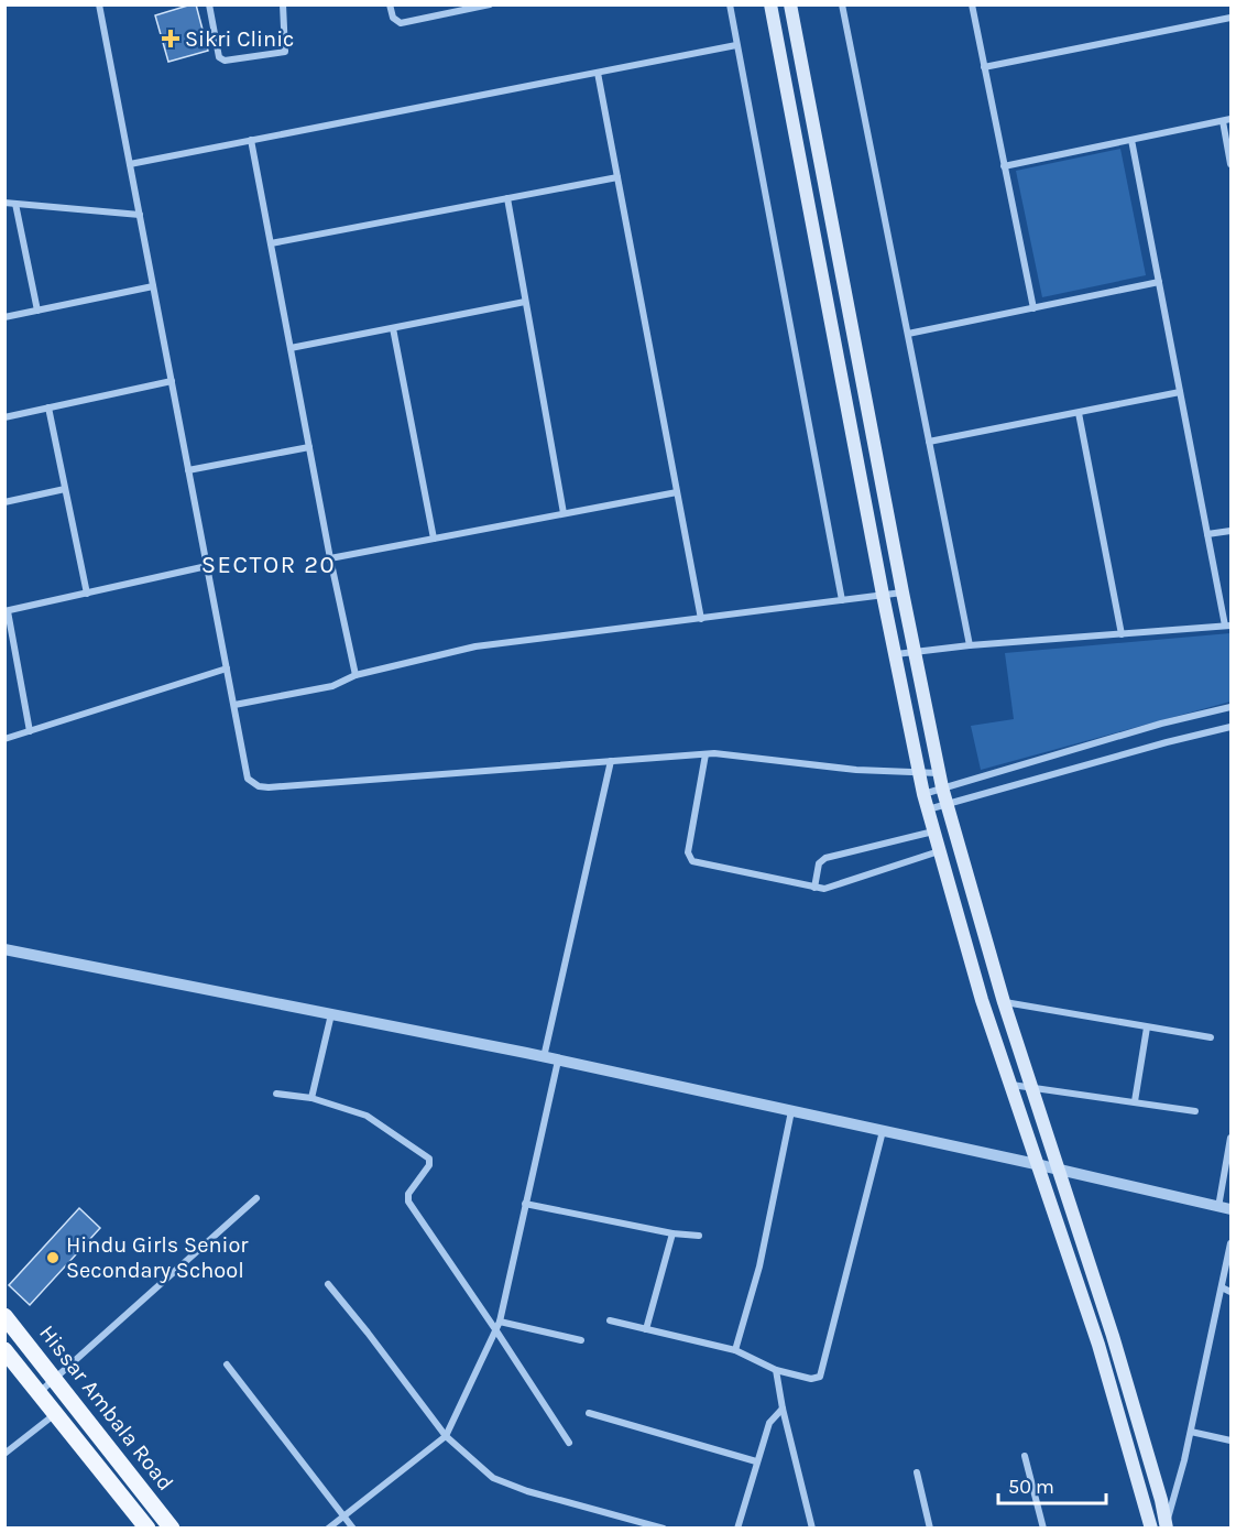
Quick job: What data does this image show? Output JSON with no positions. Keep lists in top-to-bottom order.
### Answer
{
  "streets": {
    "main road": ["Hissar Ambala Road"]
  },
  "districts": ["SECTOR 20"],
  "places": {
    "health": ["Sikri Clinic"],
    "other": ["Hindu Girls Senior Secondary School"]
  },
  "scale_bar": "50 m"
}
